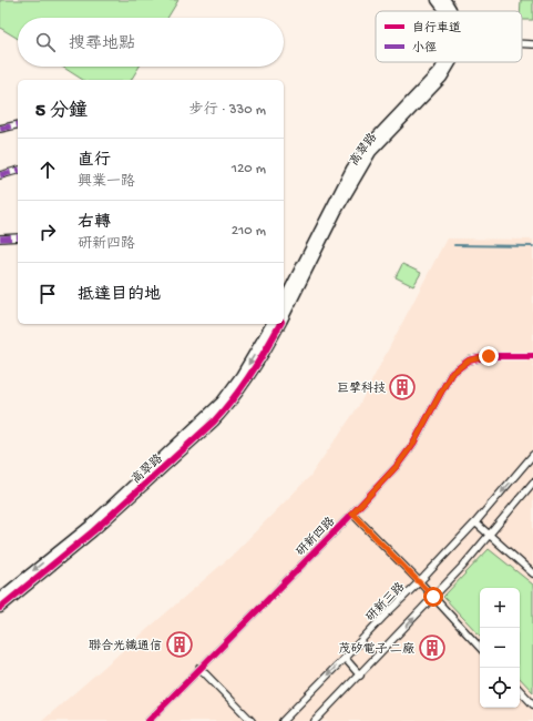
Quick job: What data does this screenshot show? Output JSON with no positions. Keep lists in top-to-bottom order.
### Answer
{
  "streets": {
    "street": ["高翠路", "研新四路", "研新三路"]
  },
  "places": {
    "building": ["巨擘科技", "聯合光纖通信", "茂矽電子 二廠"]
  },
  "legend": ["自行車道", "小徑"],
  "page": {
    "search": "搜尋地點",
    "heading": ["5 分鐘", "步行 · 330 m"],
    "list": [
      ["直行", "興業一路", "120 m"],
      ["右轉", "研新四路", "210 m"],
      "抵達目的地"
    ],
    "map_buttons": ["+", "−"]
  }
}
